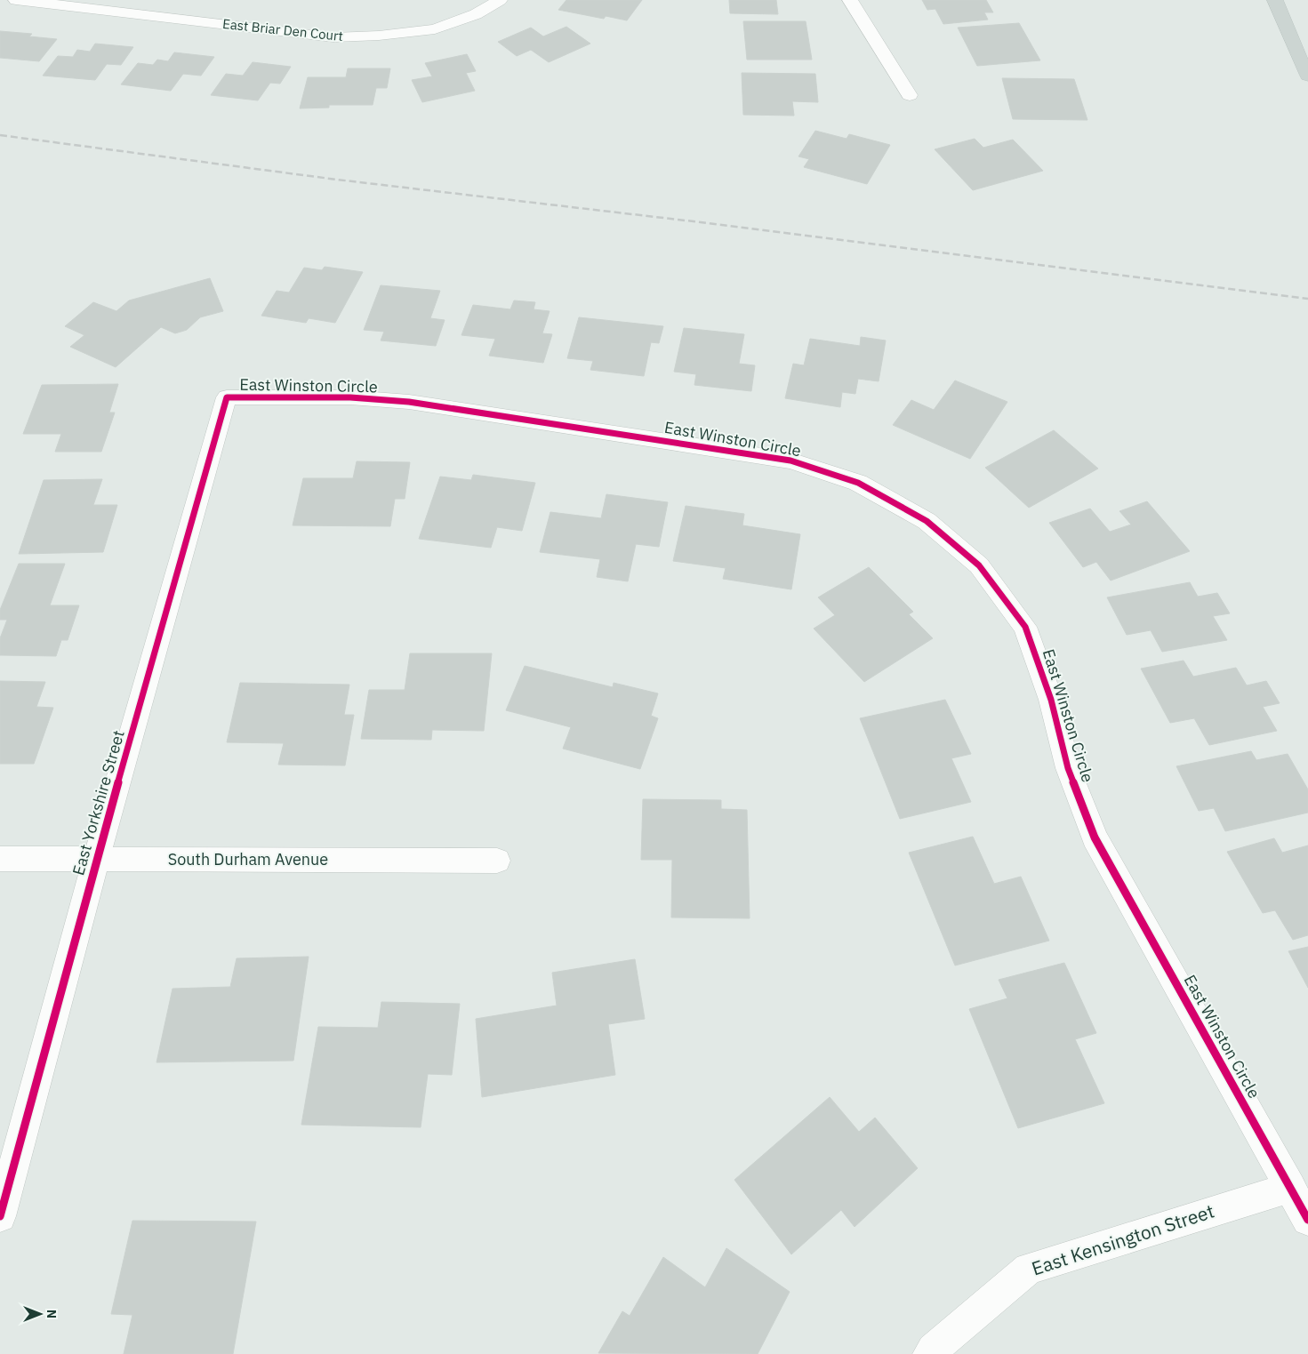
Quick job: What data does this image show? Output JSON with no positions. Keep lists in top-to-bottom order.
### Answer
{
  "streets": {
    "street": [
      "East Briar Den Court",
      "East Winston Circle",
      "East Yorkshire Street",
      "South Durham Avenue",
      "East Kensington Street"
    ]
  },
  "crossings": [
    ["East Winston Circle", "East Yorkshire Street"],
    ["East Winston Circle", "East Kensington Street"],
    ["East Yorkshire Street", "South Durham Avenue"]
  ],
  "north": "right"
}
